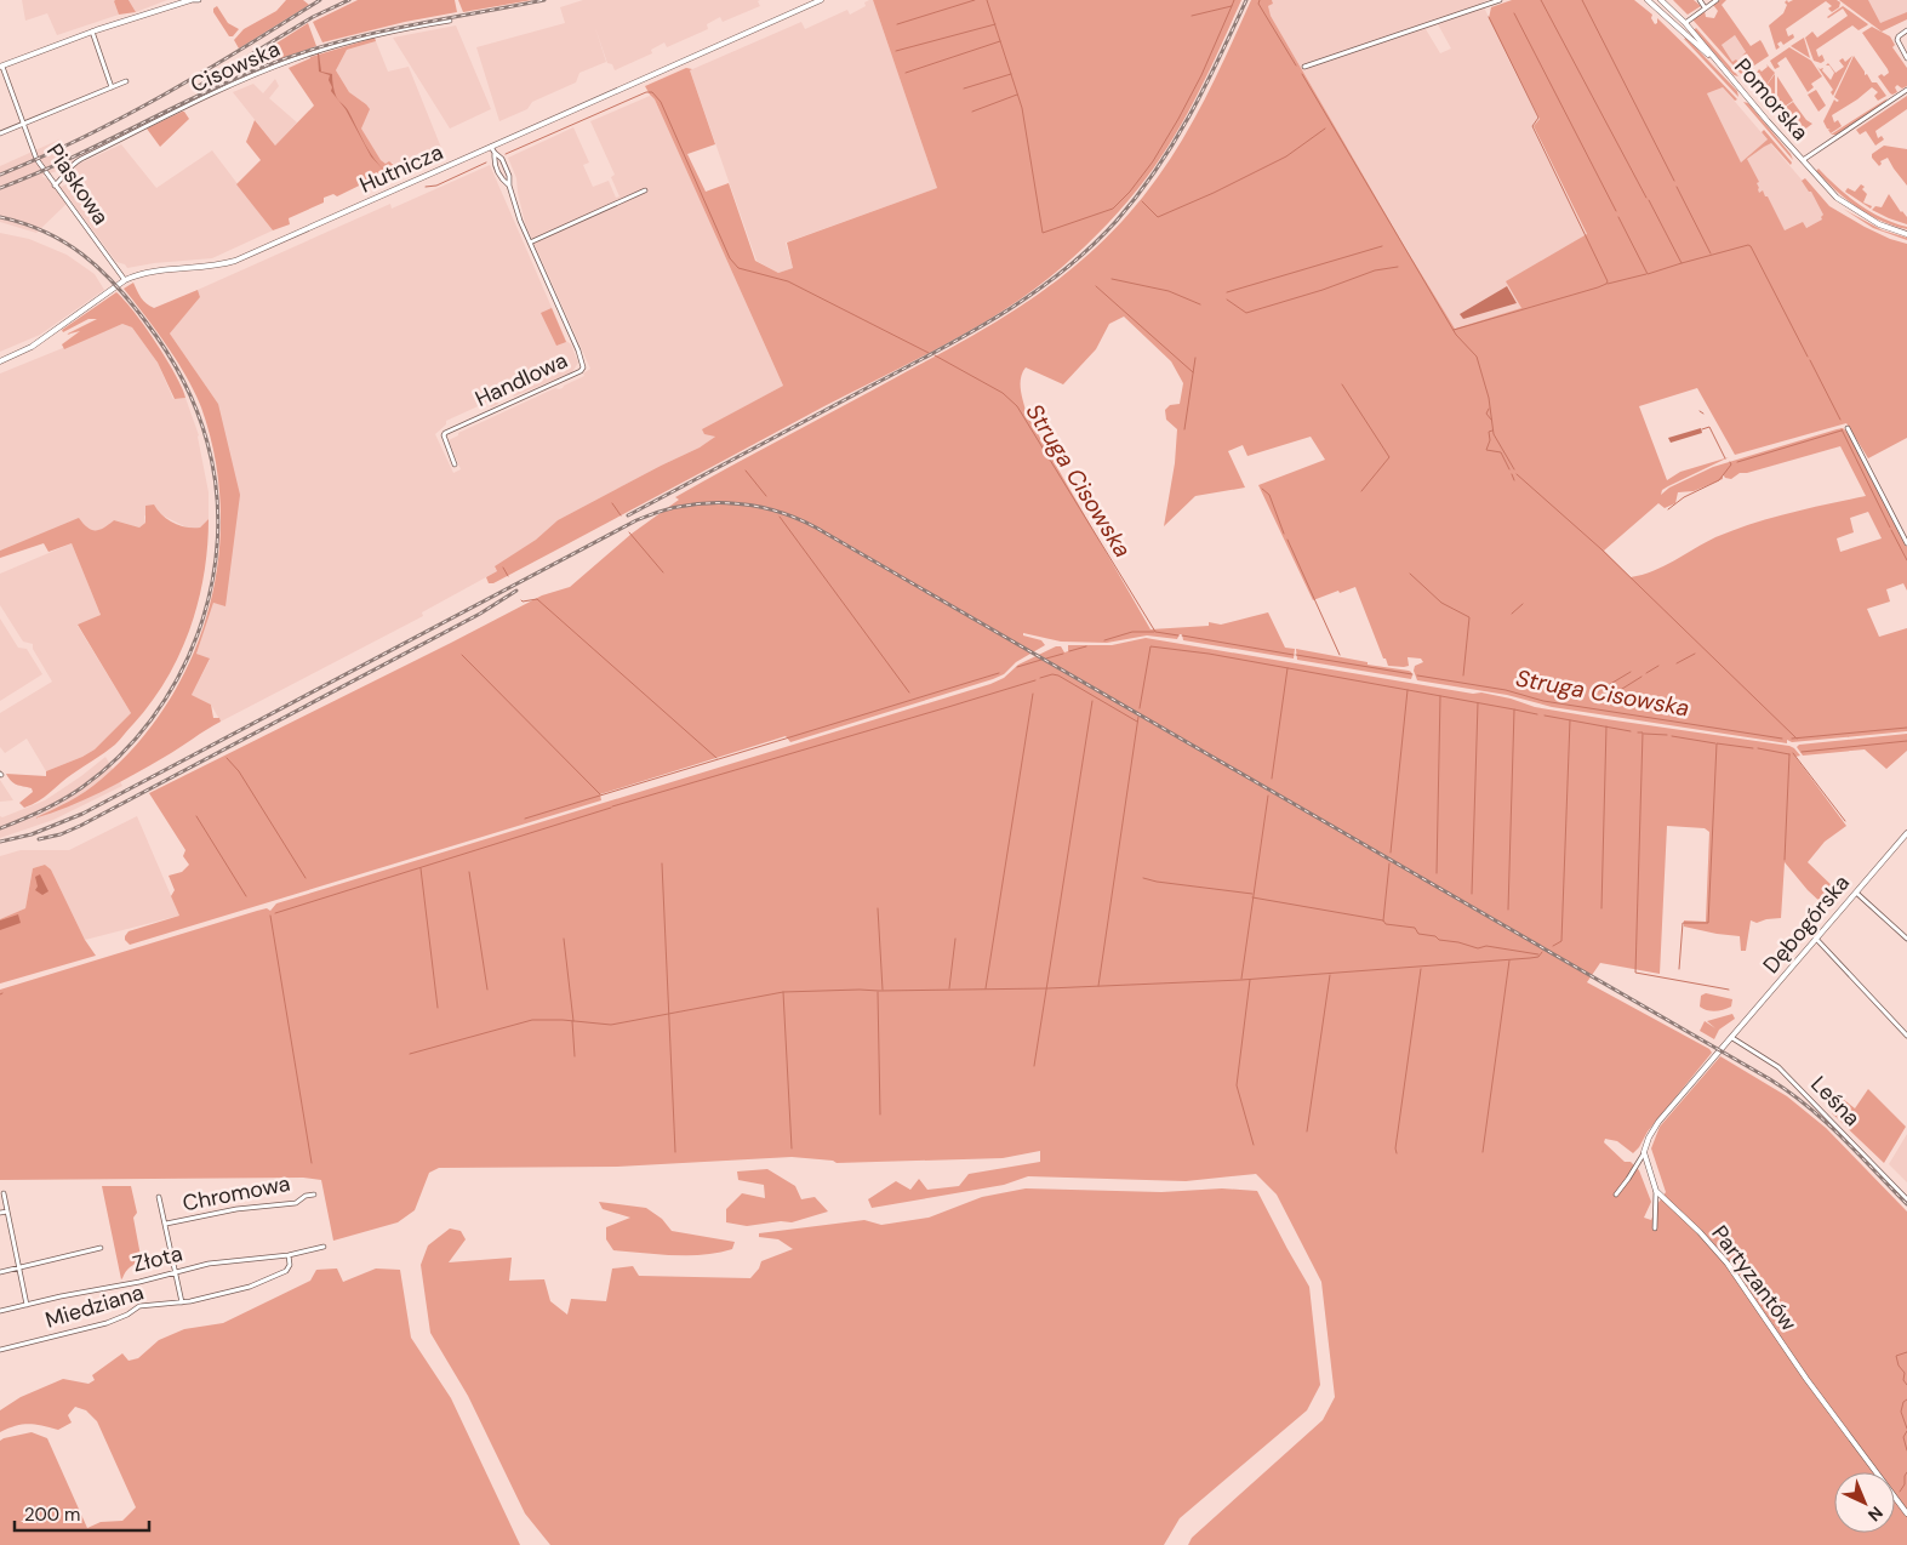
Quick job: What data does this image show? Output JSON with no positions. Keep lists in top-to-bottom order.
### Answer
{
  "streets": {
    "main road": [
      "Pomorska",
      "Hutnicza",
      "Dębogórska",
      "Partyzantów"
    ],
    "street": [
      "Cisowska",
      "Piaskowa",
      "Handlowa",
      "Leśna",
      "Chromowa",
      "Złota",
      "Miedziana"
    ]
  },
  "crossings": [
    ["Cisowska", "Piaskowa"],
    ["Hutnicza", "Piaskowa"],
    ["Hutnicza", "Handlowa"],
    ["Dębogórska", "Leśna"],
    ["Chromowa", "Złota"],
    ["Chromowa", "Miedziana"],
    ["Złota", "Miedziana"]
  ],
  "water": ["Struga Cisowska"],
  "scale_bar": "200 m",
  "north": "bottom right"
}
